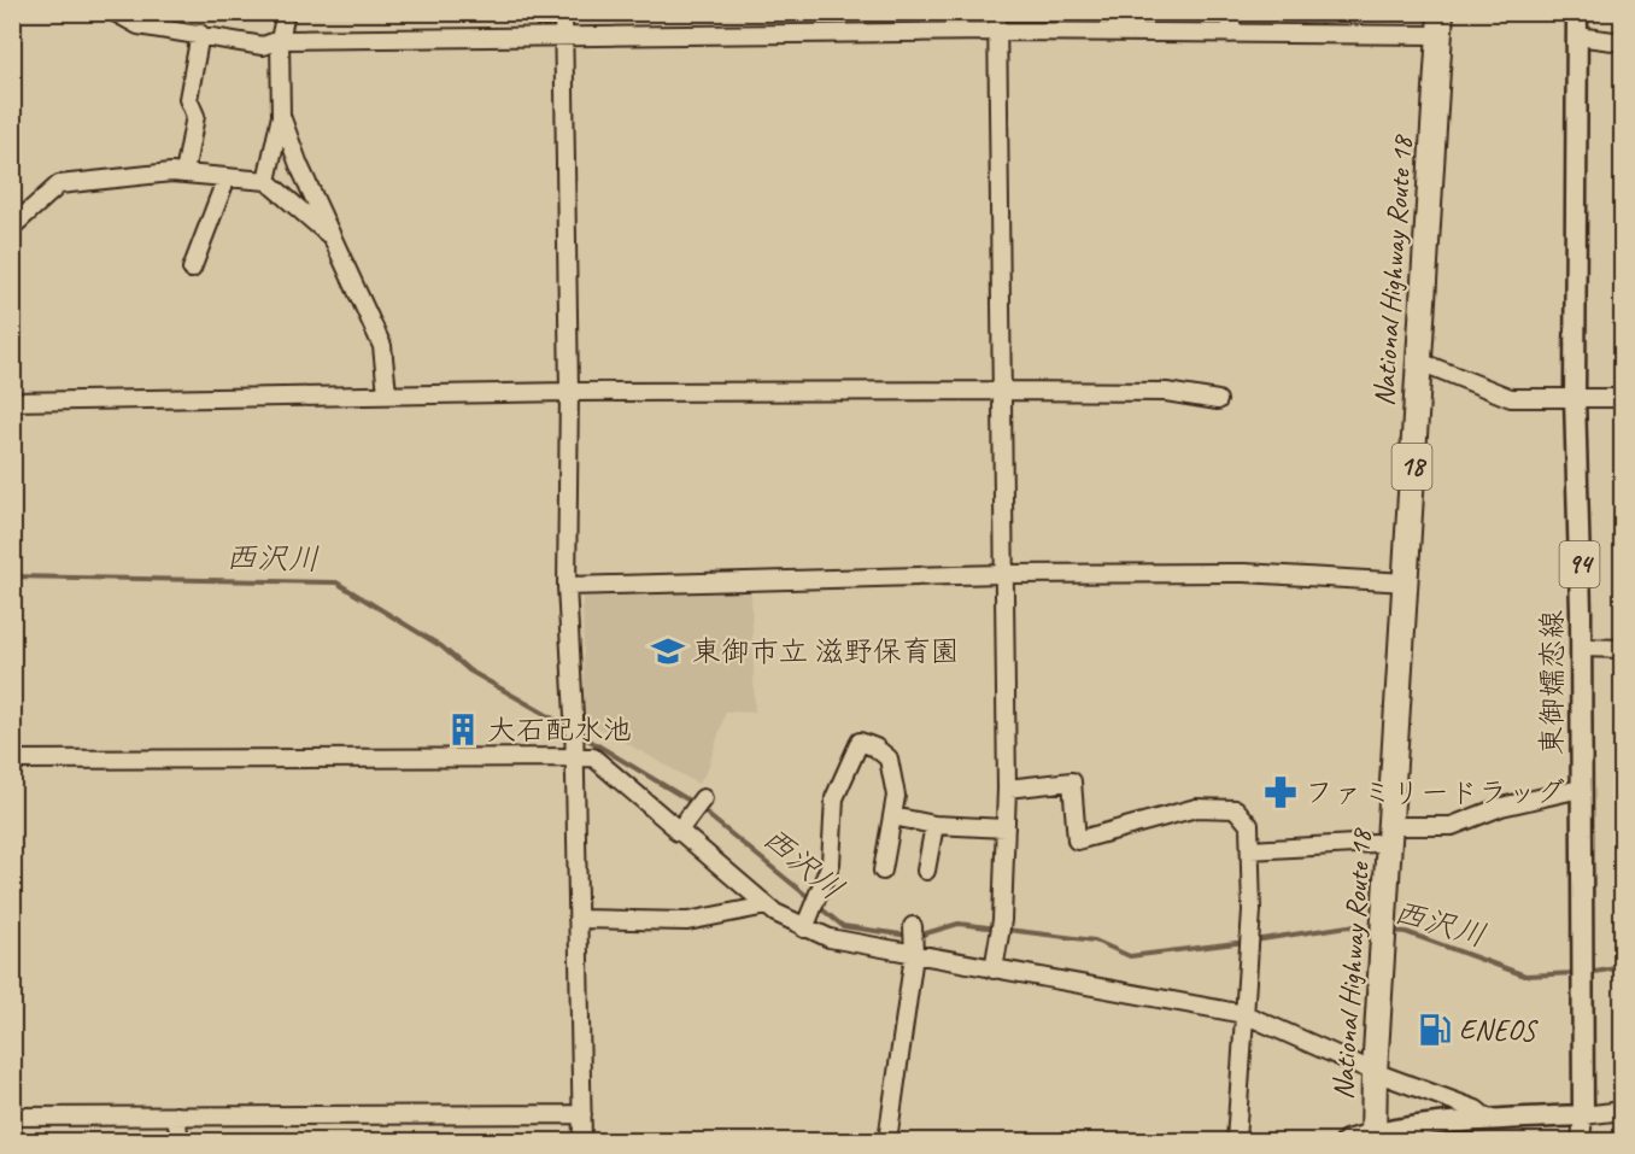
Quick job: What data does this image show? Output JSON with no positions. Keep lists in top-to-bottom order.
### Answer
{
  "streets": {
    "highway": ["National Highway Route 18", "18"],
    "main road": ["94", "東御嬬恋線"]
  },
  "water": ["西沢川"],
  "places": {
    "school or university": ["東御市立 滋野保育園"],
    "building": ["大石配水池"],
    "pharmacy": ["ファミリードラッグ"],
    "fuel station": ["ENEOS"]
  }
}
